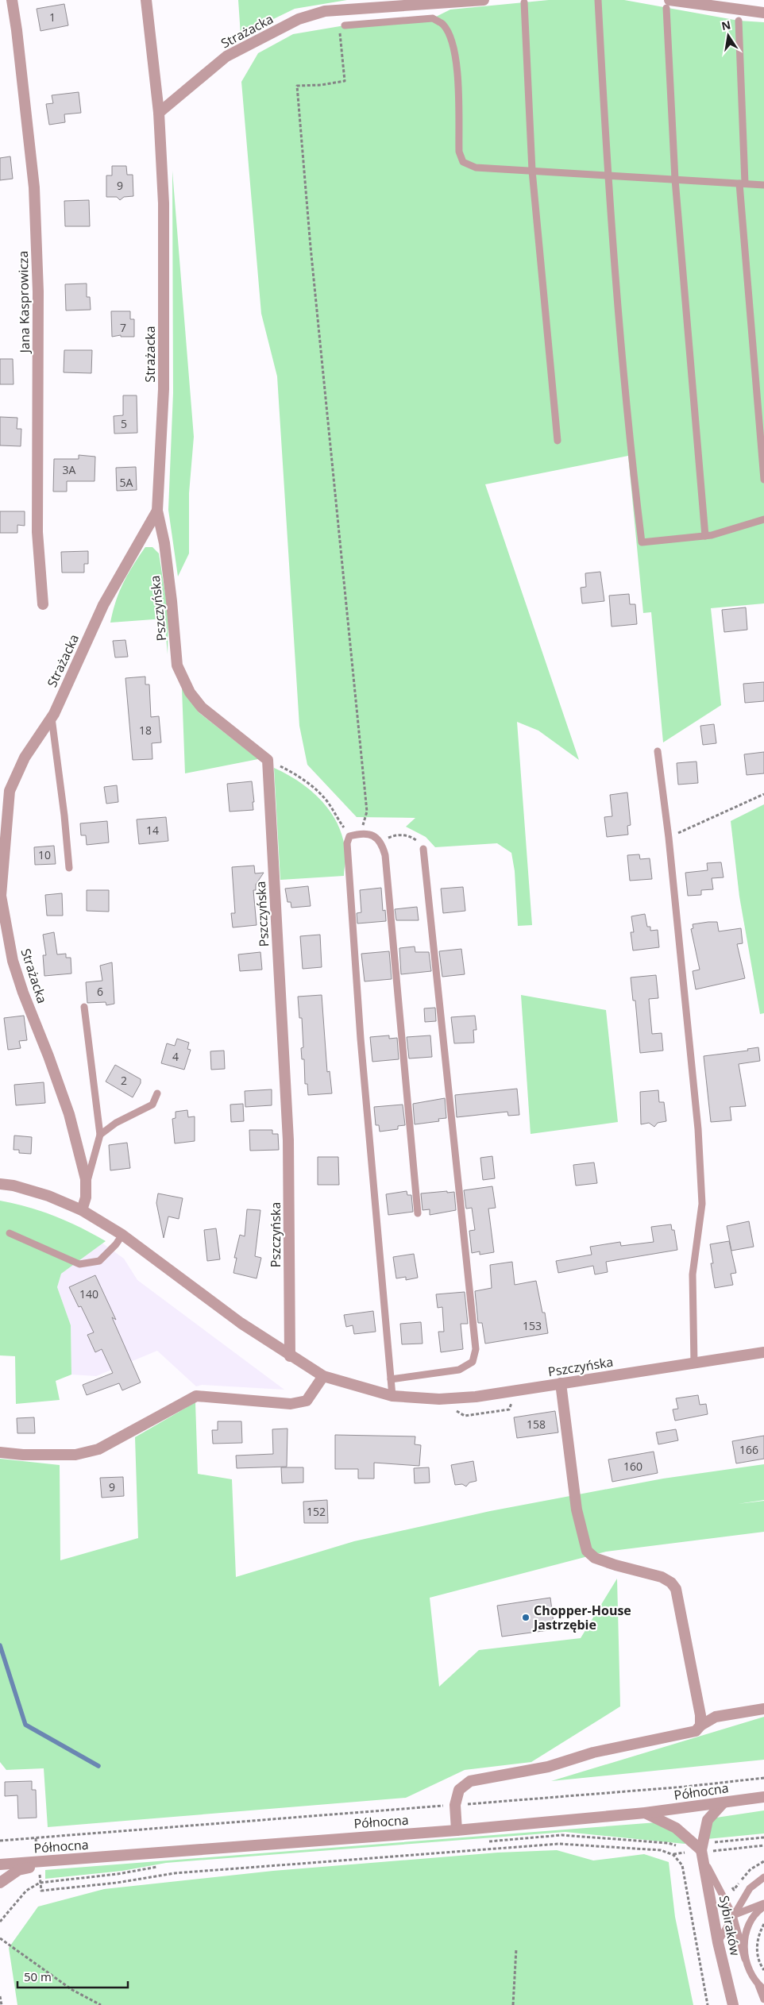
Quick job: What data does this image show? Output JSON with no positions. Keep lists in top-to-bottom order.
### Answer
{
  "streets": {
    "street": [
      "Strażacka",
      "Jana Kasprowicza",
      "Pszczyńska",
      "Północna",
      "Sybiraków"
    ]
  },
  "crossings": [
    ["Strażacka", "Pszczyńska"],
    ["Północna", "Sybiraków"]
  ],
  "places": ["Chopper-House Jastrzębie"],
  "house_numbers": [
    "1",
    "9",
    "7",
    "5",
    "3A",
    "5A",
    "18",
    "14",
    "10",
    "6",
    "4",
    "2",
    "140",
    "153",
    "158",
    "166",
    "160",
    "9",
    "152"
  ],
  "scale_bar": "50 m",
  "north": "top"
}
